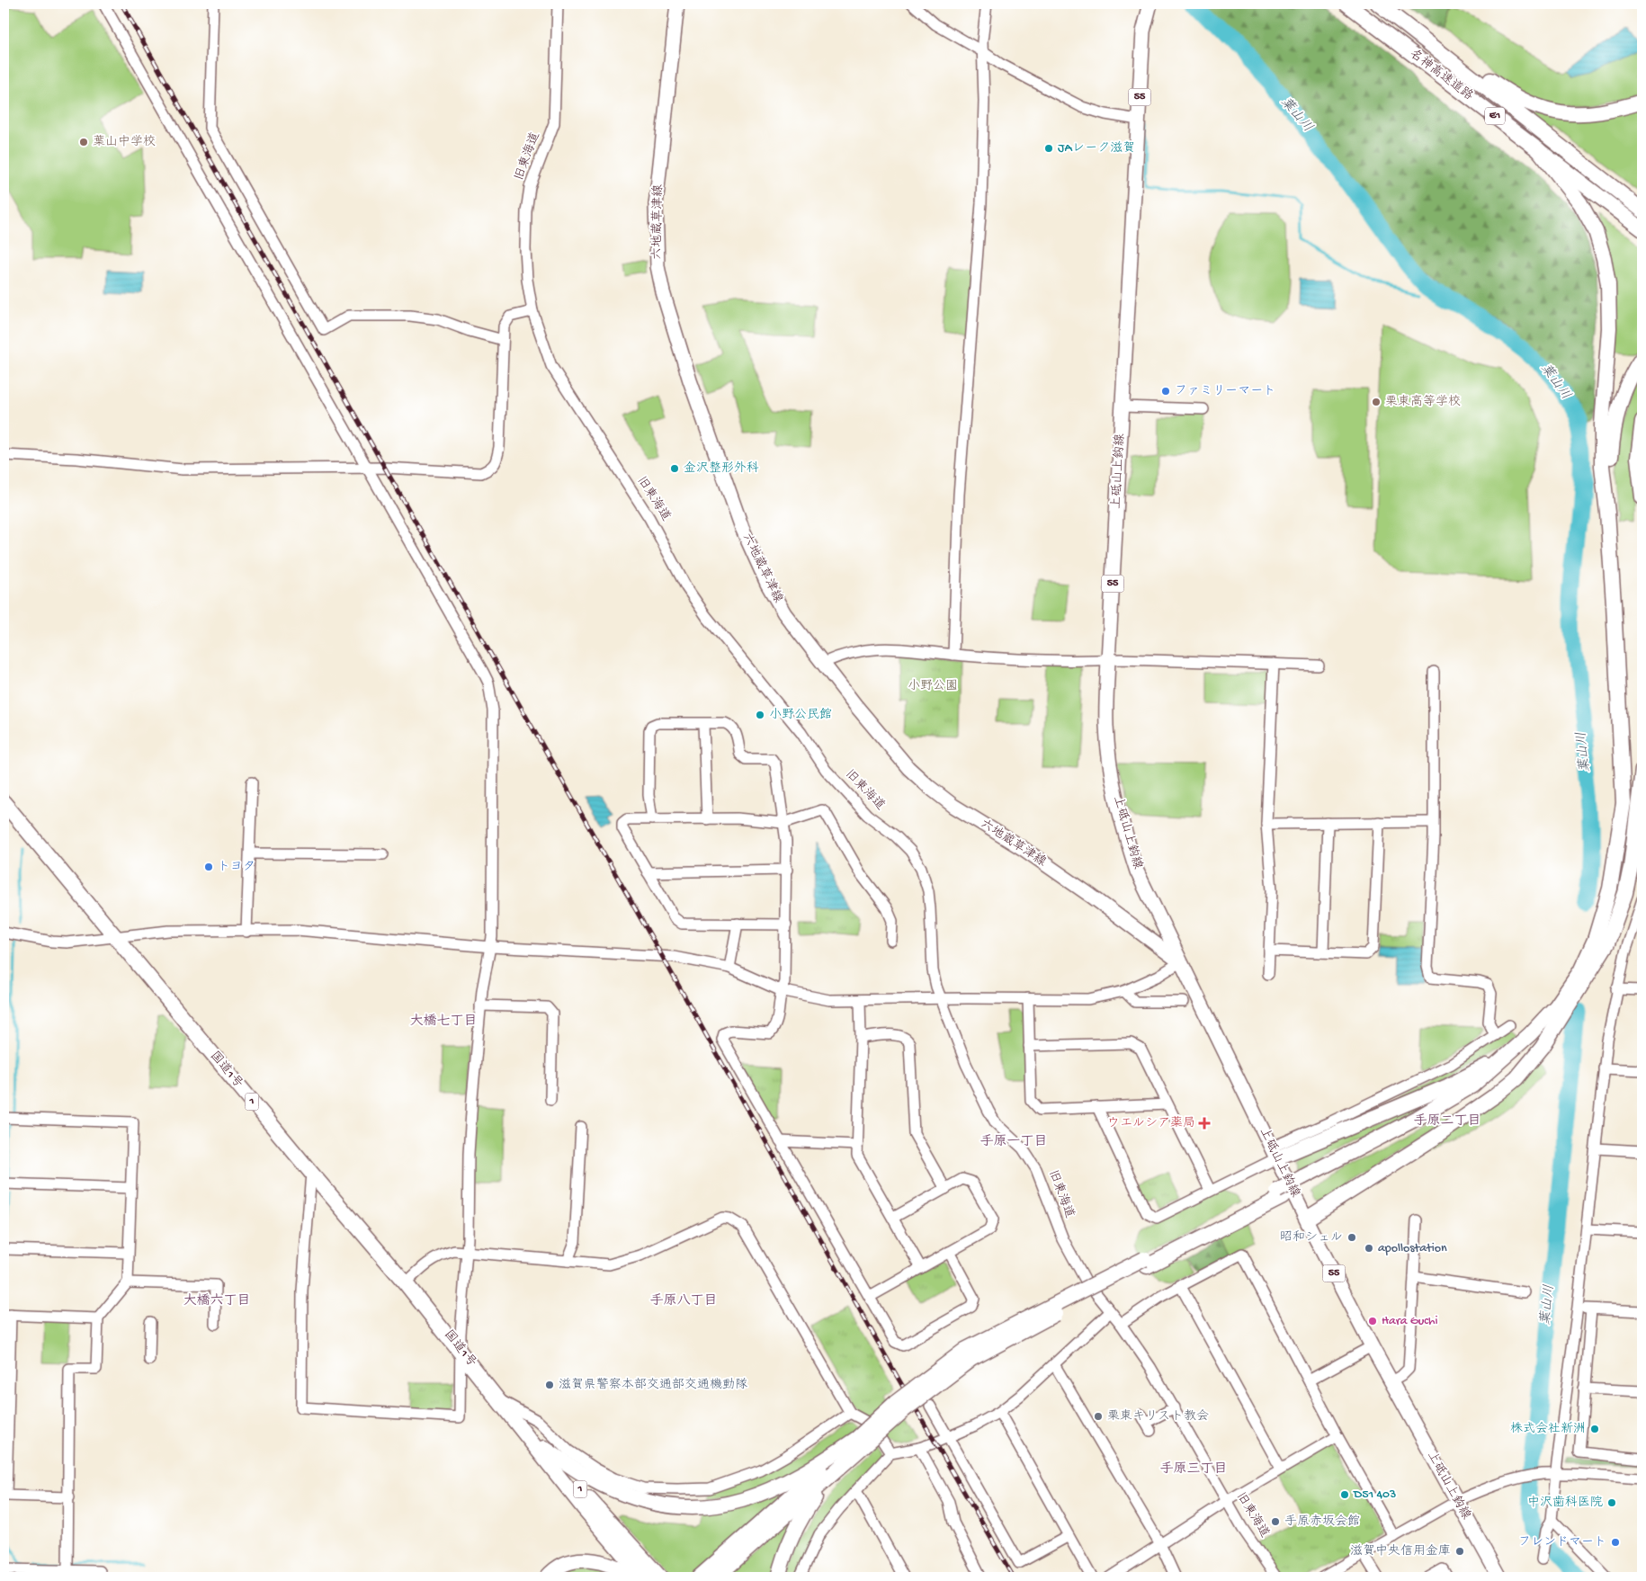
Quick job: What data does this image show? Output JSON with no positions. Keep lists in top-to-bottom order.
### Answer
{
  "streets": {
    "highway": [
      "名神高速道路",
      "E1",
      "国道1号",
      "1"
    ],
    "main road": ["55", "六地蔵草津線", "上砥山上鈎線"],
    "street": ["旧東海道"]
  },
  "crossings": [
    ["六地蔵草津線", "上砥山上鈎線"]
  ],
  "districts": [
    "大橋七丁目",
    "手原二丁目",
    "手原一丁目",
    "大橋六丁目",
    "手原八丁目",
    "手原三丁目"
  ],
  "water": ["葉山川"],
  "parks": ["小野公園"],
  "places": {
    "other": [
      "葉山中学校",
      "JAレーク滋賀",
      "ファミリーマート",
      "栗東高等学校",
      "金沢整形外科",
      "小野公民館",
      "トヨタ",
      "昭和シェル",
      "apollostation",
      "Hara Guchi",
      "滋賀県警察本部交通部交通機動隊",
      "栗東キリスト教会",
      "株式会社新洲",
      "D51 403",
      "中沢歯科医院",
      "手原赤坂会館",
      "フレンドマート",
      "滋賀中央信用金庫"
    ],
    "health": ["ウエルシア薬局"]
  }
}
